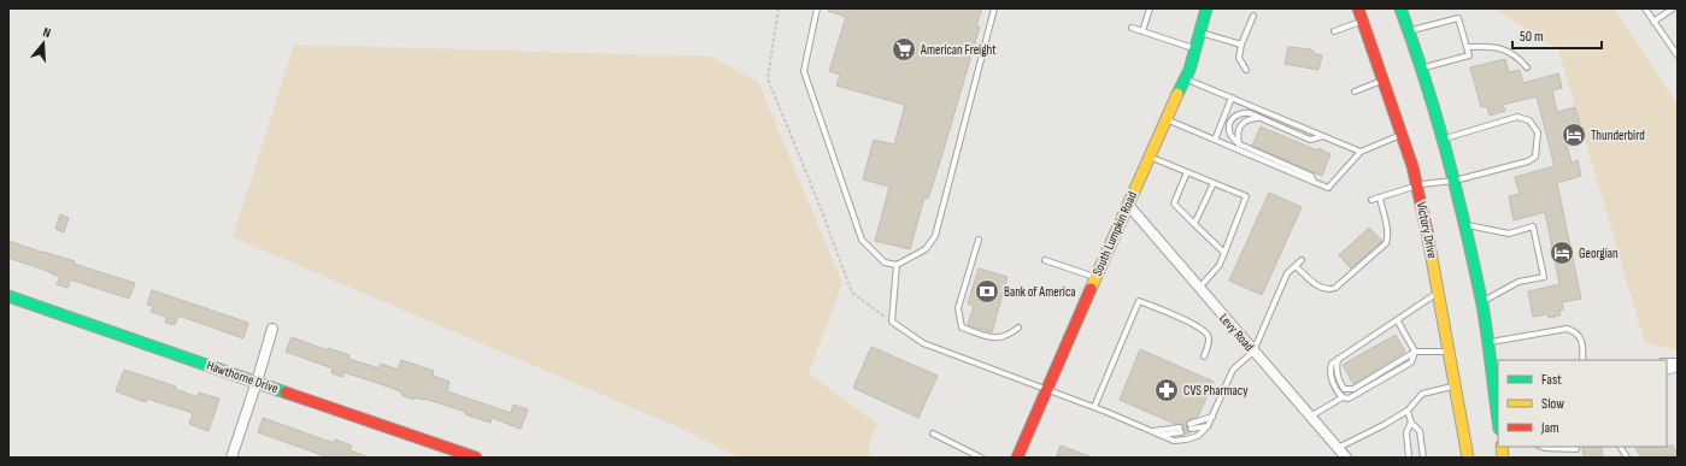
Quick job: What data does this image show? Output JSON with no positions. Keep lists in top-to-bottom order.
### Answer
{
  "streets": {
    "main road": ["Victory Drive", "South Lumpkin Road", "Hawthorne Drive"],
    "street": ["Levy Road"]
  },
  "crossings": [
    ["South Lumpkin Road", "Levy Road"]
  ],
  "places": {
    "supermarket": ["American Freight"],
    "hotel": ["Thunderbird", "Georgian"],
    "bank": ["Bank of America"],
    "pharmacy": ["CVS Pharmacy"]
  },
  "legend": ["Fast", "Slow", "Jam"],
  "scale_bar": "50 m",
  "north": "top"
}
